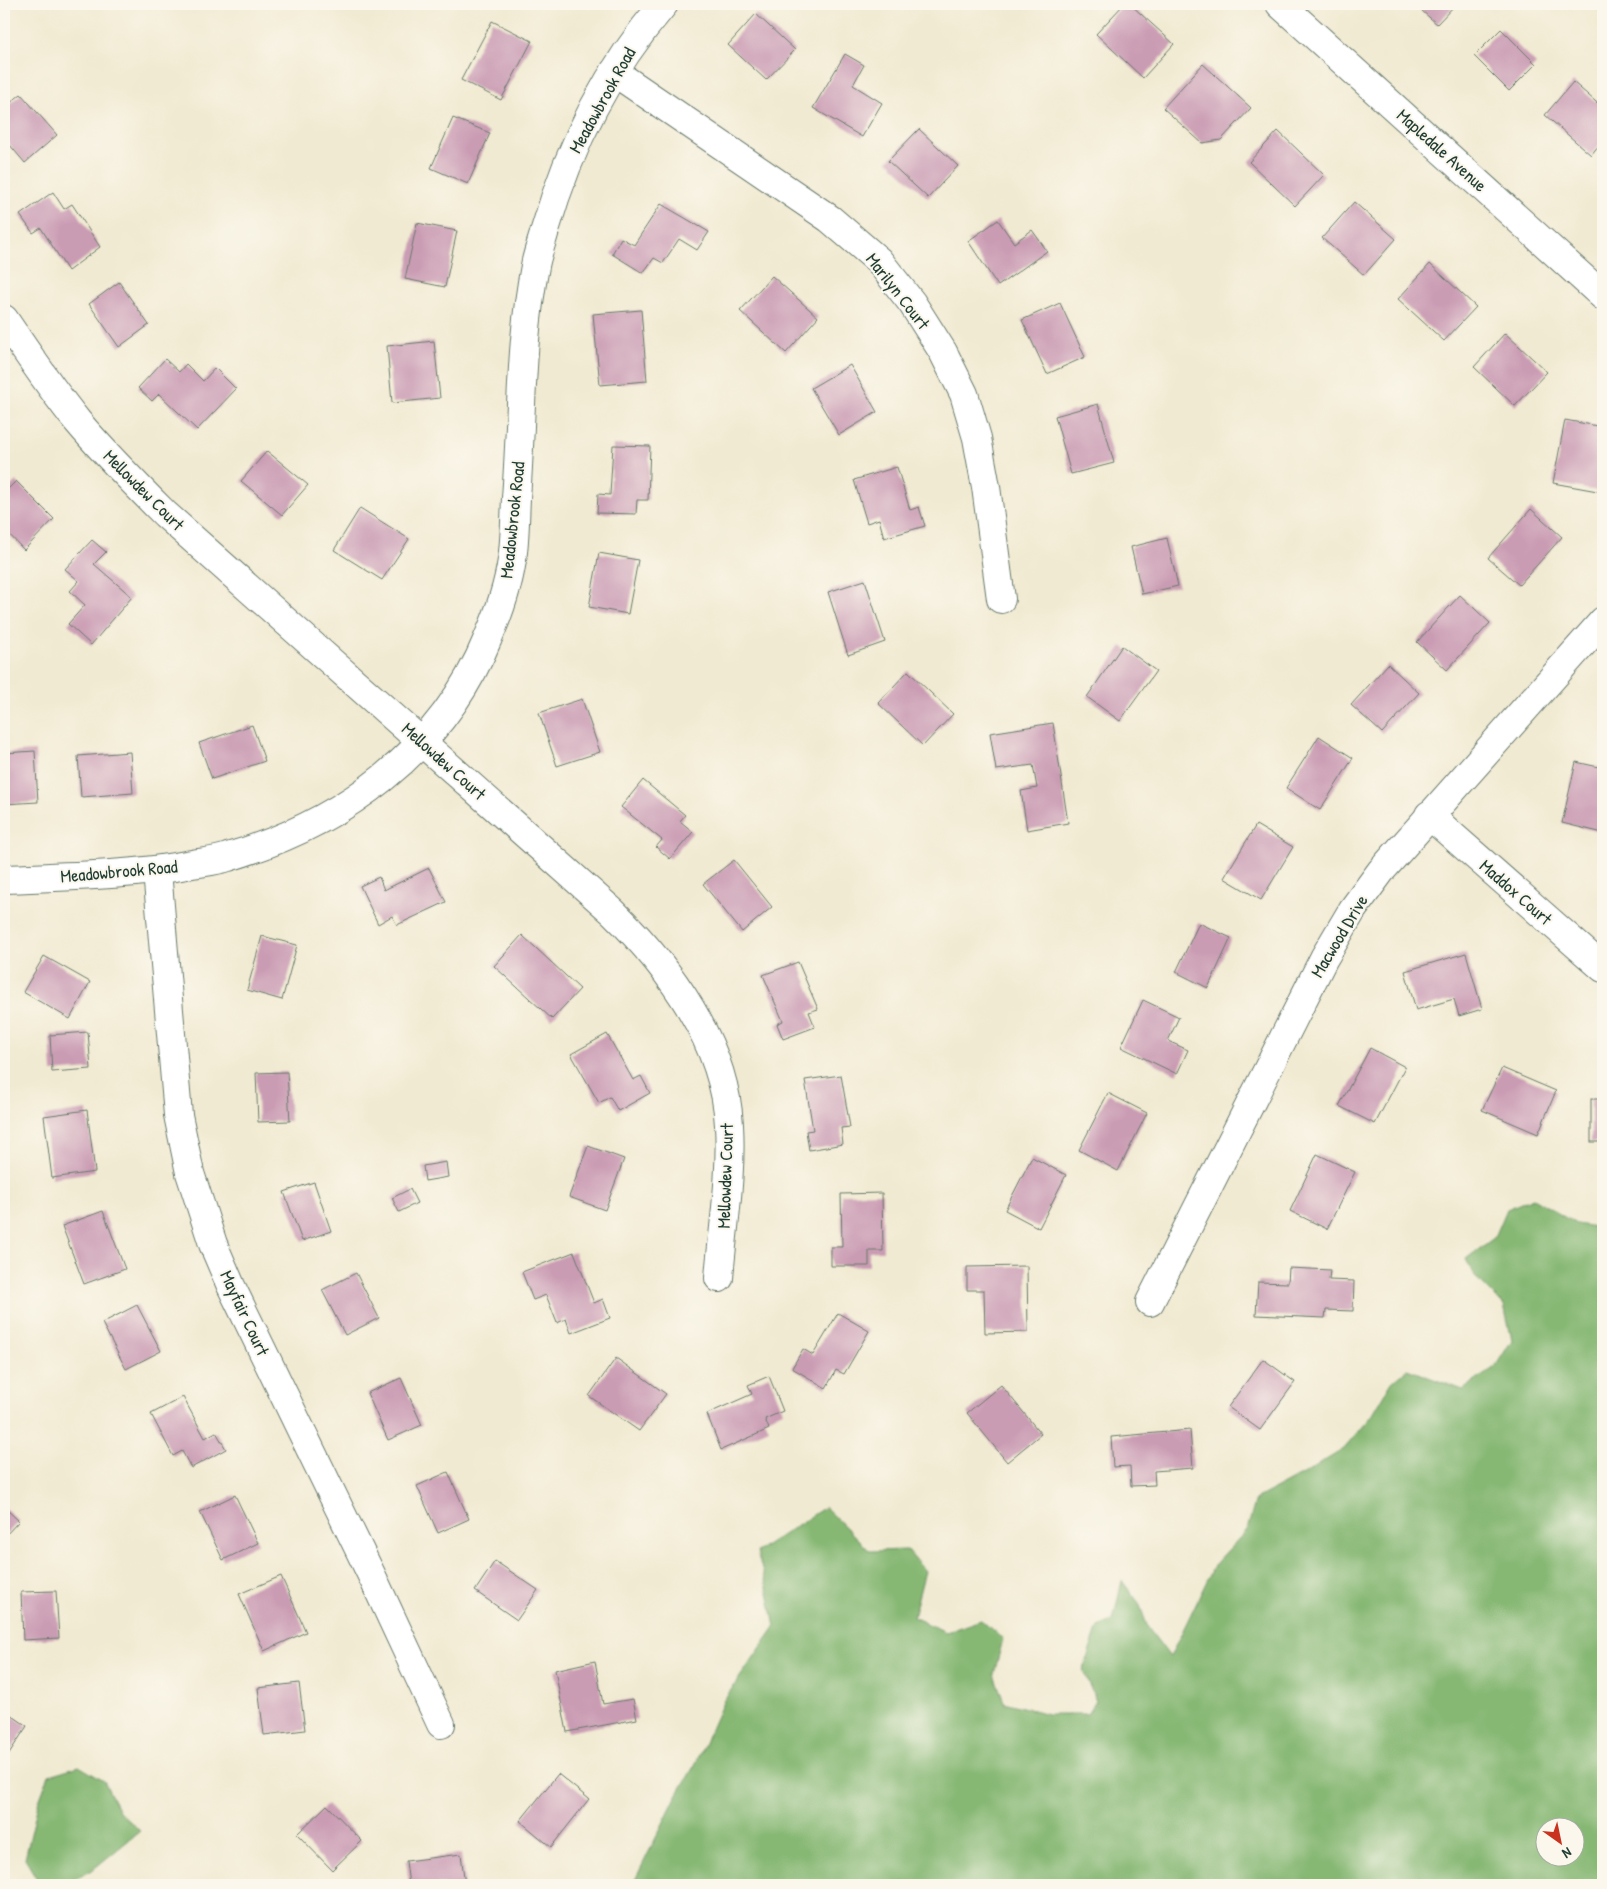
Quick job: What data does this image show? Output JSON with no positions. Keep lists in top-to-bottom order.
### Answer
{
  "streets": {
    "street": [
      "Meadowbrook Road",
      "Mapledale Avenue",
      "Marilyn Court",
      "Mellowdew Court",
      "Maddox Court",
      "Macwood Drive",
      "Mayfair Court"
    ]
  },
  "crossings": [
    ["Meadowbrook Road", "Marilyn Court"],
    ["Meadowbrook Road", "Mellowdew Court"],
    ["Meadowbrook Road", "Mayfair Court"],
    ["Maddox Court", "Macwood Drive"]
  ],
  "north": "bottom right"
}
